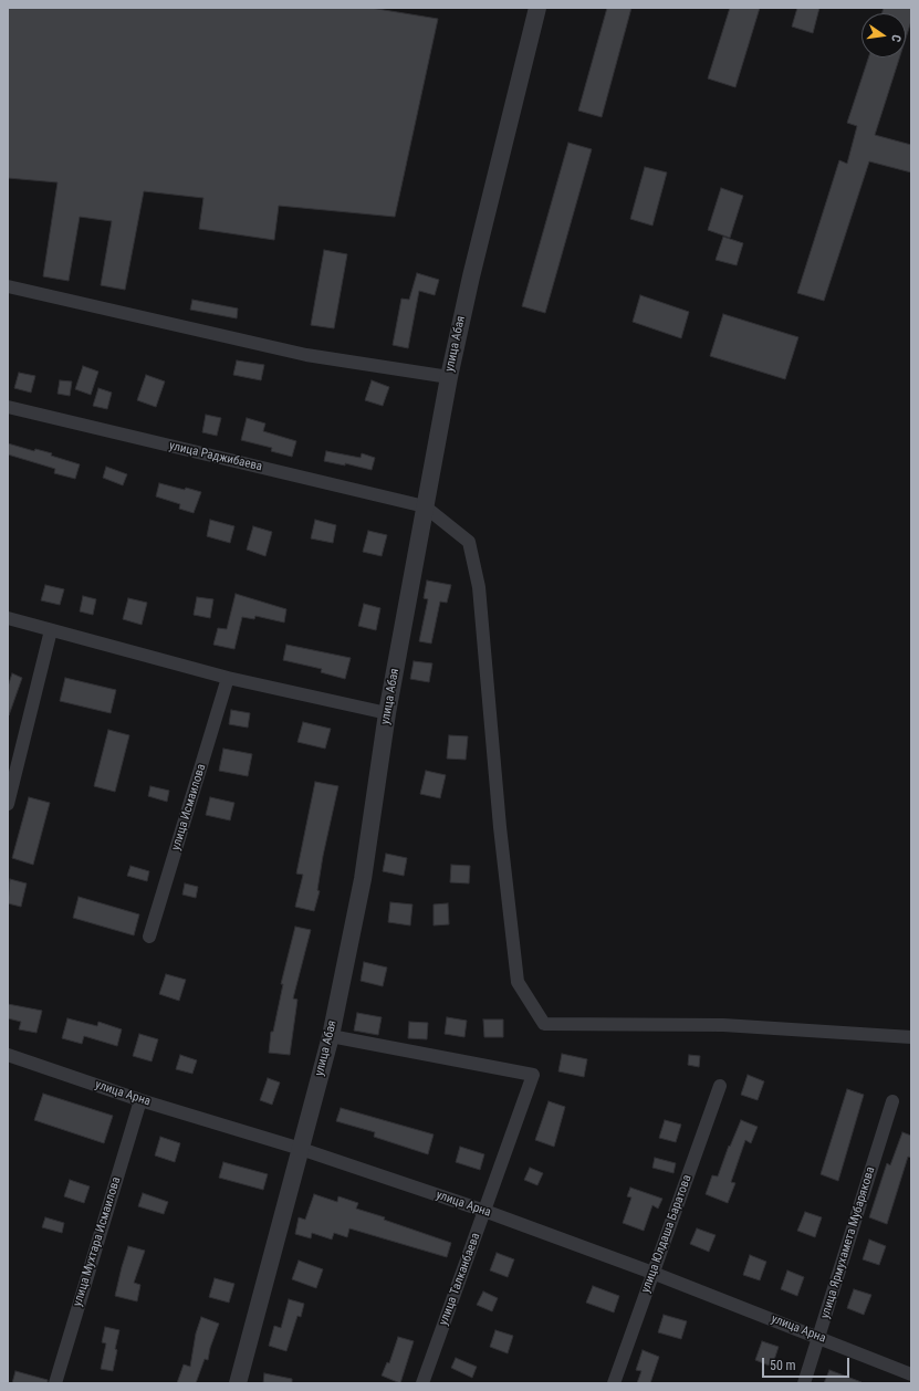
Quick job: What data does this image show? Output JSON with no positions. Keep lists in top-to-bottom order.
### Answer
{
  "streets": {
    "street": [
      "улица Абая",
      "улица Раджибаева",
      "улица Исмаилова",
      "улица Арна",
      "улица Юлдаша Баратова",
      "улица Мухтара Исмаилова",
      "улица Ярмухамета Мубарякова",
      "улица Талканбаева"
    ]
  },
  "crossings": [
    ["улица Абая", "улица Раджибаева"],
    ["улица Абая", "улица Арна"],
    ["улица Абая", "улица Талканбаева"],
    ["улица Арна", "улица Юлдаша Баратова"],
    ["улица Арна", "улица Мухтара Исмаилова"],
    ["улица Арна", "улица Ярмухамета Мубарякова"],
    ["улица Арна", "улица Талканбаева"]
  ],
  "scale_bar": "50 m",
  "north": "right"
}
